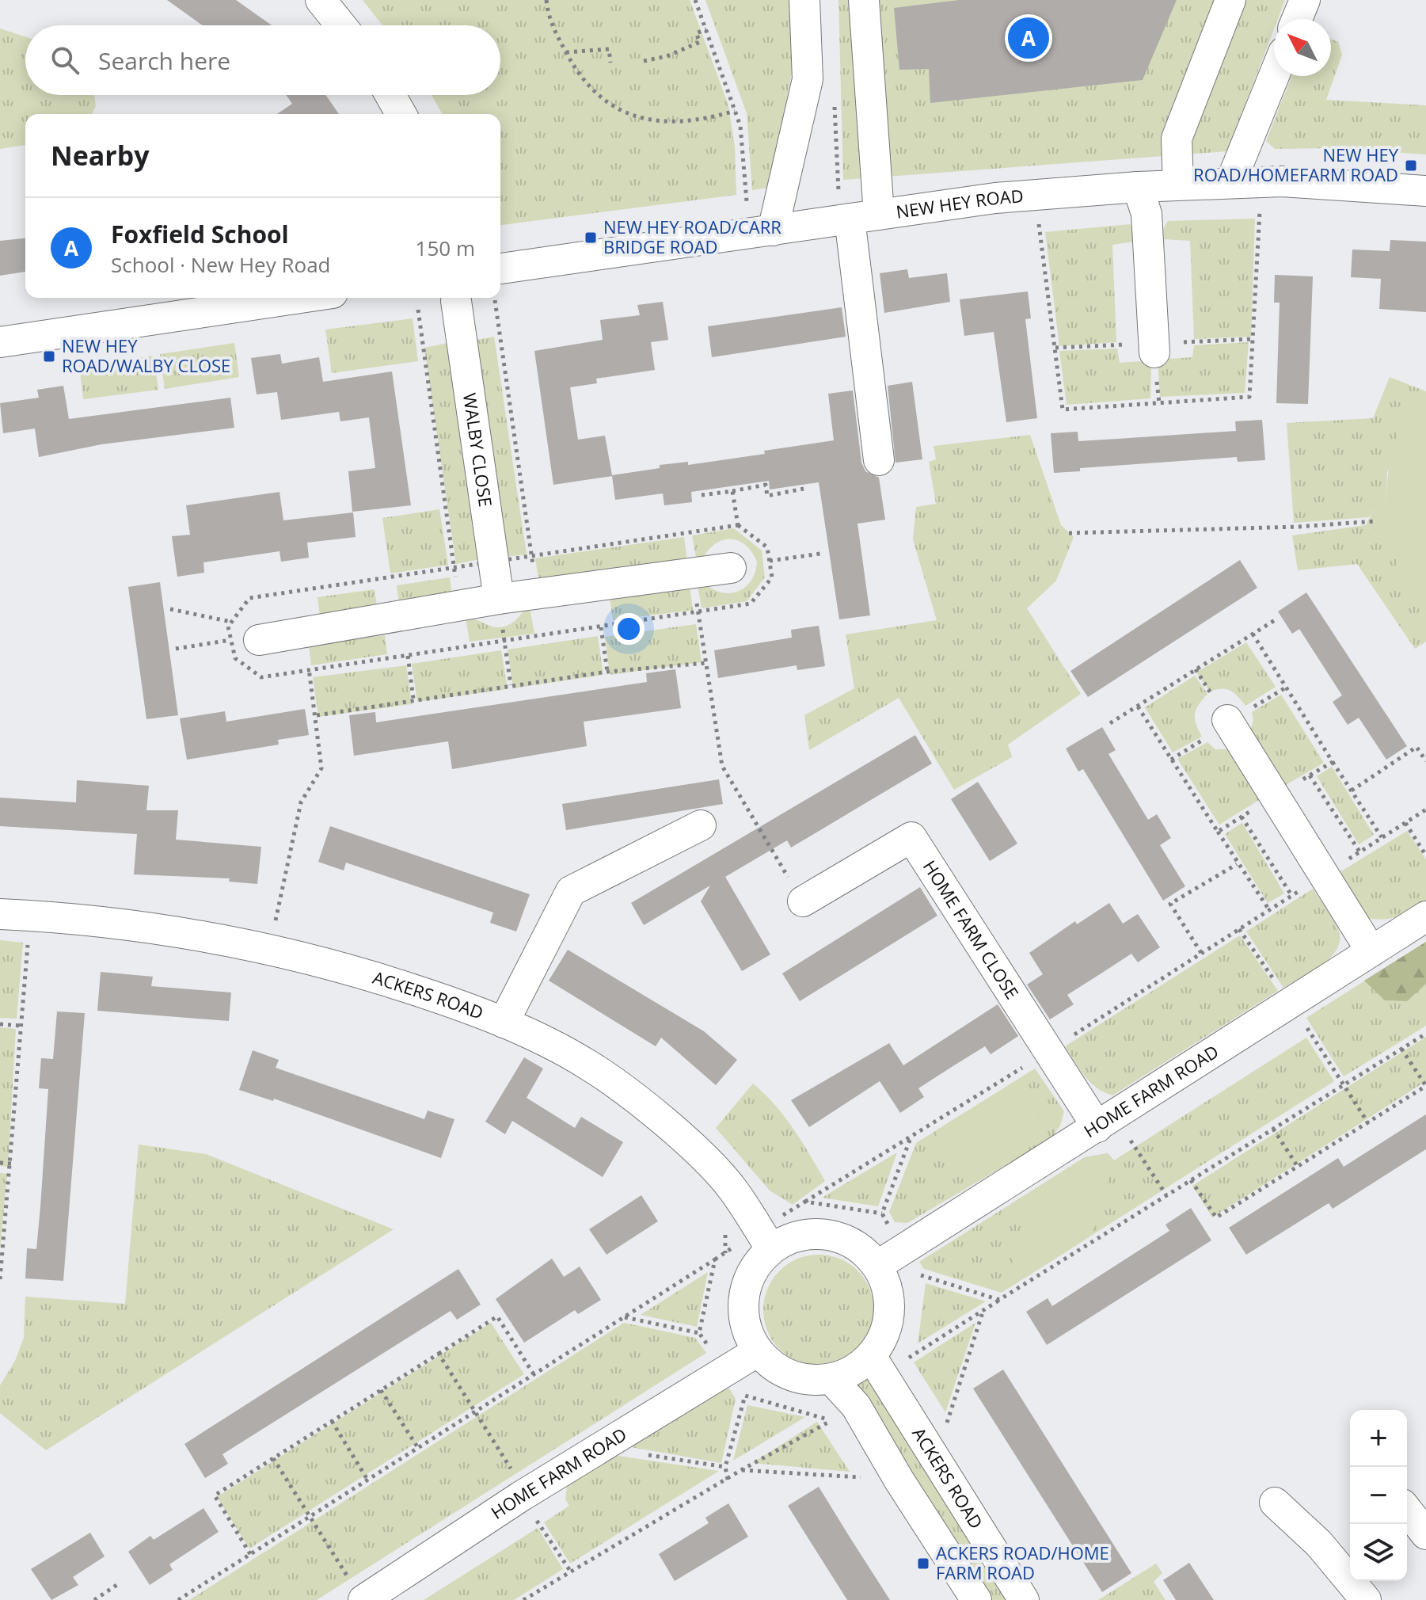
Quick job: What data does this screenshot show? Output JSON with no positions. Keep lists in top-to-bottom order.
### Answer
{
  "streets": {
    "street": [
      "NEW HEY ROAD",
      "WALBY CLOSE",
      "HOME FARM CLOSE",
      "ACKERS ROAD",
      "HOME FARM ROAD"
    ]
  },
  "crossings": [
    ["HOME FARM CLOSE", "HOME FARM ROAD"],
    ["ACKERS ROAD", "HOME FARM ROAD"]
  ],
  "places": {
    "transit": [
      "NEW HEY ROAD/HOMEFARM ROAD",
      "NEW HEY ROAD/CARR BRIDGE ROAD",
      "NEW HEY ROAD/WALBY CLOSE",
      "ACKERS ROAD/HOME FARM ROAD"
    ]
  },
  "north": "top left",
  "page": {
    "pins": "A",
    "search": "Search here",
    "heading": "Nearby",
    "list": [
      {
        "mark": "A",
        "name": "Foxfield School",
        "note": "School · New Hey Road",
        "value": "150 m"
      }
    ],
    "map_buttons": ["+", "−"]
  }
}
